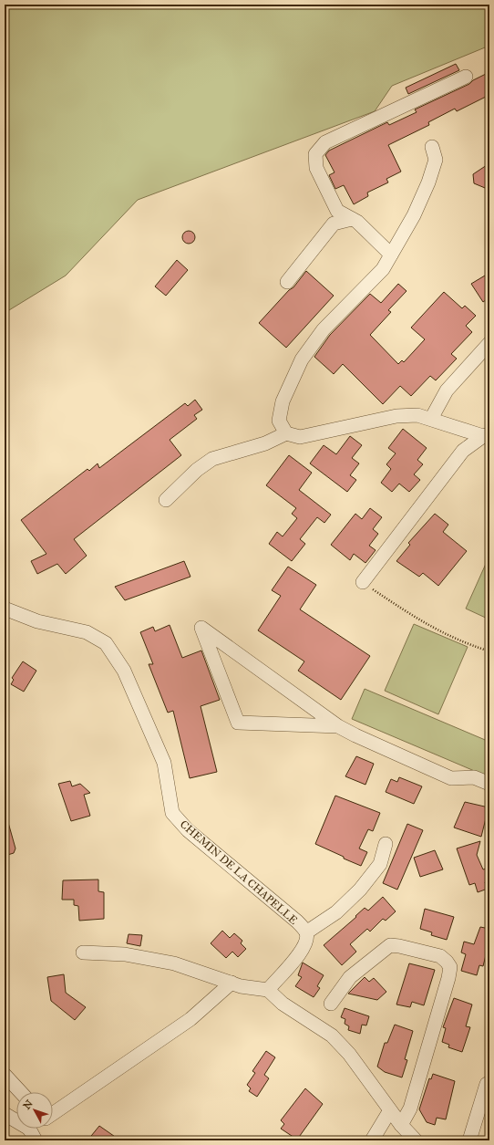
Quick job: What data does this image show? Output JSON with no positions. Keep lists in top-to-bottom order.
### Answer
{
  "streets": {
    "street": ["CHEMIN DE LA CHAPELLE"]
  },
  "north": "top left"
}
